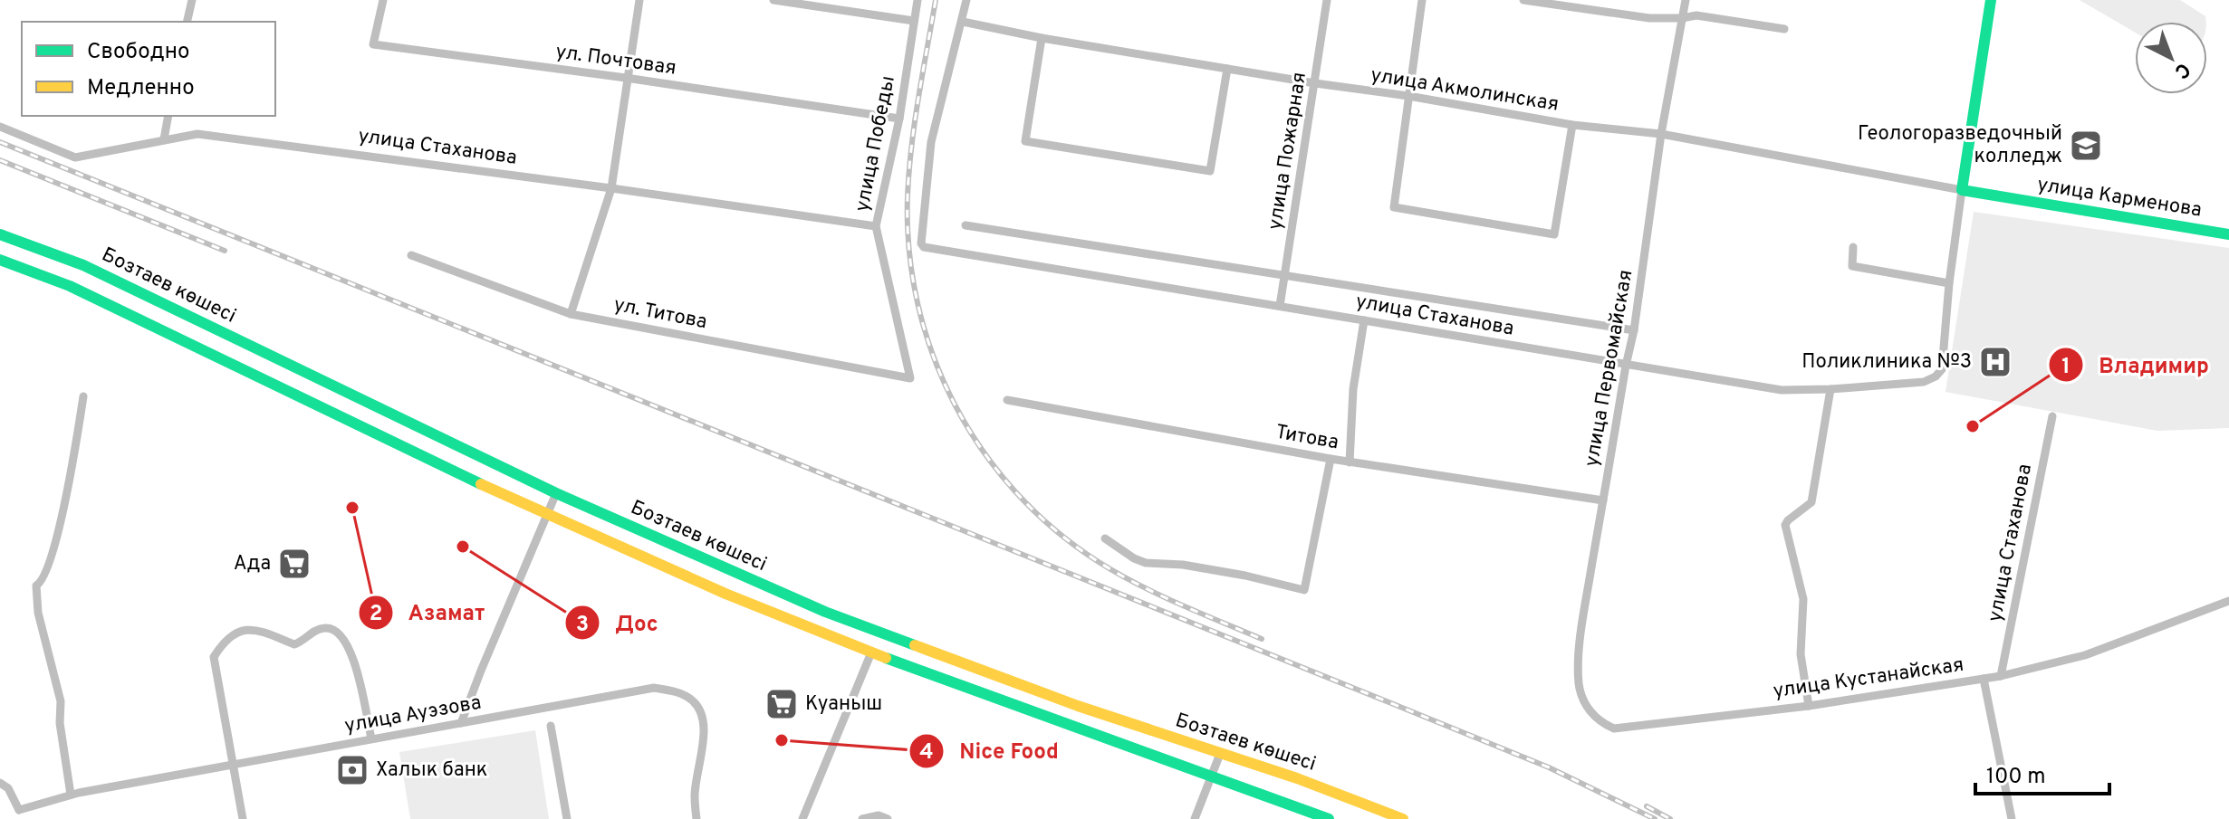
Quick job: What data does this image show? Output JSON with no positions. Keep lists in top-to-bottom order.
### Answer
{
  "streets": {
    "main road": ["улица Карменова", "Бозтаев көшесі"],
    "street": [
      "ул. Почтовая",
      "улица Акмолинская",
      "улица Победы",
      "улица Стаханова",
      "улица Пожарная",
      "ул. Титова",
      "улица Первомайская",
      "Титова",
      "улица Кустанайская",
      "улица Ауэзова"
    ]
  },
  "crossings": [
    ["ул. Почтовая", "улица Победы"],
    ["улица Акмолинская", "улица Стаханова"],
    ["улица Акмолинская", "улица Пожарная"],
    ["улица Акмолинская", "улица Карменова"],
    ["улица Акмолинская", "улица Первомайская"],
    ["улица Победы", "улица Стаханова"],
    ["улица Победы", "ул. Титова"],
    ["улица Стаханова", "улица Пожарная"],
    ["улица Стаханова", "улица Первомайская"],
    ["улица Стаханова", "улица Кустанайская"],
    ["улица Первомайская", "Титова"],
    ["улица Первомайская", "улица Кустанайская"]
  ],
  "places": {
    "school or university": ["Геологоразведочный колледж"],
    "hospital": ["Поликлиника №3"],
    "other": [
      "Владимир",
      "Азамат",
      "Дос",
      "Nice Food"
    ],
    "supermarket": ["Ада", "Куаныш"],
    "bank": ["Халык банк"]
  },
  "legend": ["Свободно", "Медленно"],
  "scale_bar": "100 m",
  "north": "bottom right"
}
